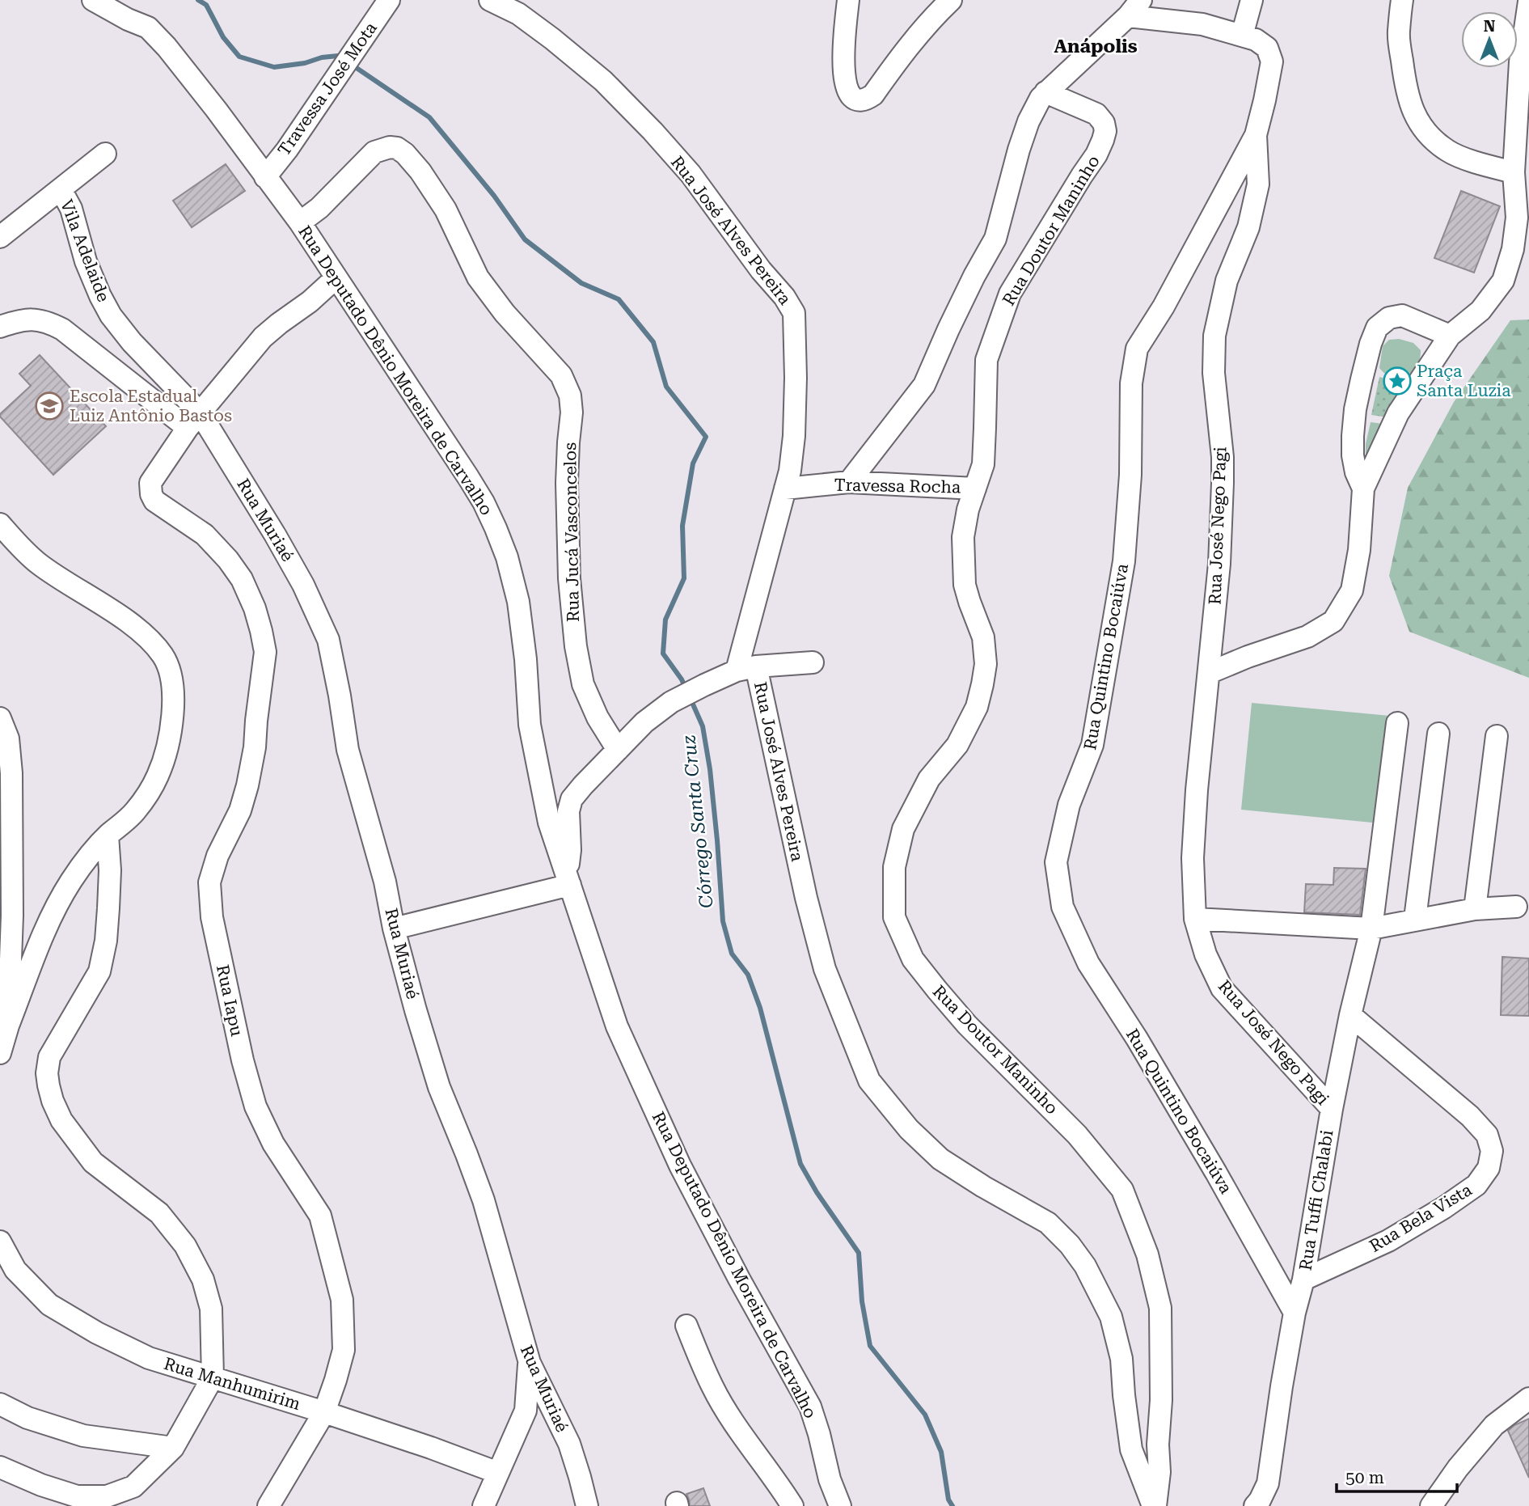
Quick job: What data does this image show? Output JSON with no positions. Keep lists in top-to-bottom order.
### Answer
{
  "streets": {
    "street": [
      "Travessa José Mota",
      "Rua José Alves Pereira",
      "Rua Doutor Maninho",
      "Vila Adelaide",
      "Rua Deputado Dênio Moreira de Carvalho",
      "Travessa Rocha",
      "Rua Muriaé",
      "Rua José Nego Pagi",
      "Rua Jucá Vasconcelos",
      "Rua Quintino Bocaiúva",
      "Rua Iapu",
      "Rua Tuffi Chalabi",
      "Rua Bela Vista",
      "Rua Manhumirim"
    ]
  },
  "crossings": [
    ["Travessa José Mota", "Rua Deputado Dênio Moreira de Carvalho"],
    ["Rua José Alves Pereira", "Rua Doutor Maninho"],
    ["Rua José Alves Pereira", "Travessa Rocha"],
    ["Rua Doutor Maninho", "Travessa Rocha"],
    ["Vila Adelaide", "Rua Muriaé"],
    ["Vila Adelaide", "Rua Iapu"],
    ["Rua Deputado Dênio Moreira de Carvalho", "Rua Jucá Vasconcelos"],
    ["Rua Muriaé", "Rua Iapu"],
    ["Rua José Nego Pagi", "Rua Quintino Bocaiúva"],
    ["Rua José Nego Pagi", "Rua Tuffi Chalabi"],
    ["Rua Quintino Bocaiúva", "Rua Tuffi Chalabi"],
    ["Rua Iapu", "Rua Manhumirim"],
    ["Rua Tuffi Chalabi", "Rua Bela Vista"]
  ],
  "districts": ["Anápolis"],
  "water": ["Córrego Santa Cruz"],
  "places": {
    "place": ["Praça Santa Luzia"],
    "school or university": ["Escola Estadual Luiz Antônio Bastos"]
  },
  "scale_bar": "50 m",
  "north": "top"
}
